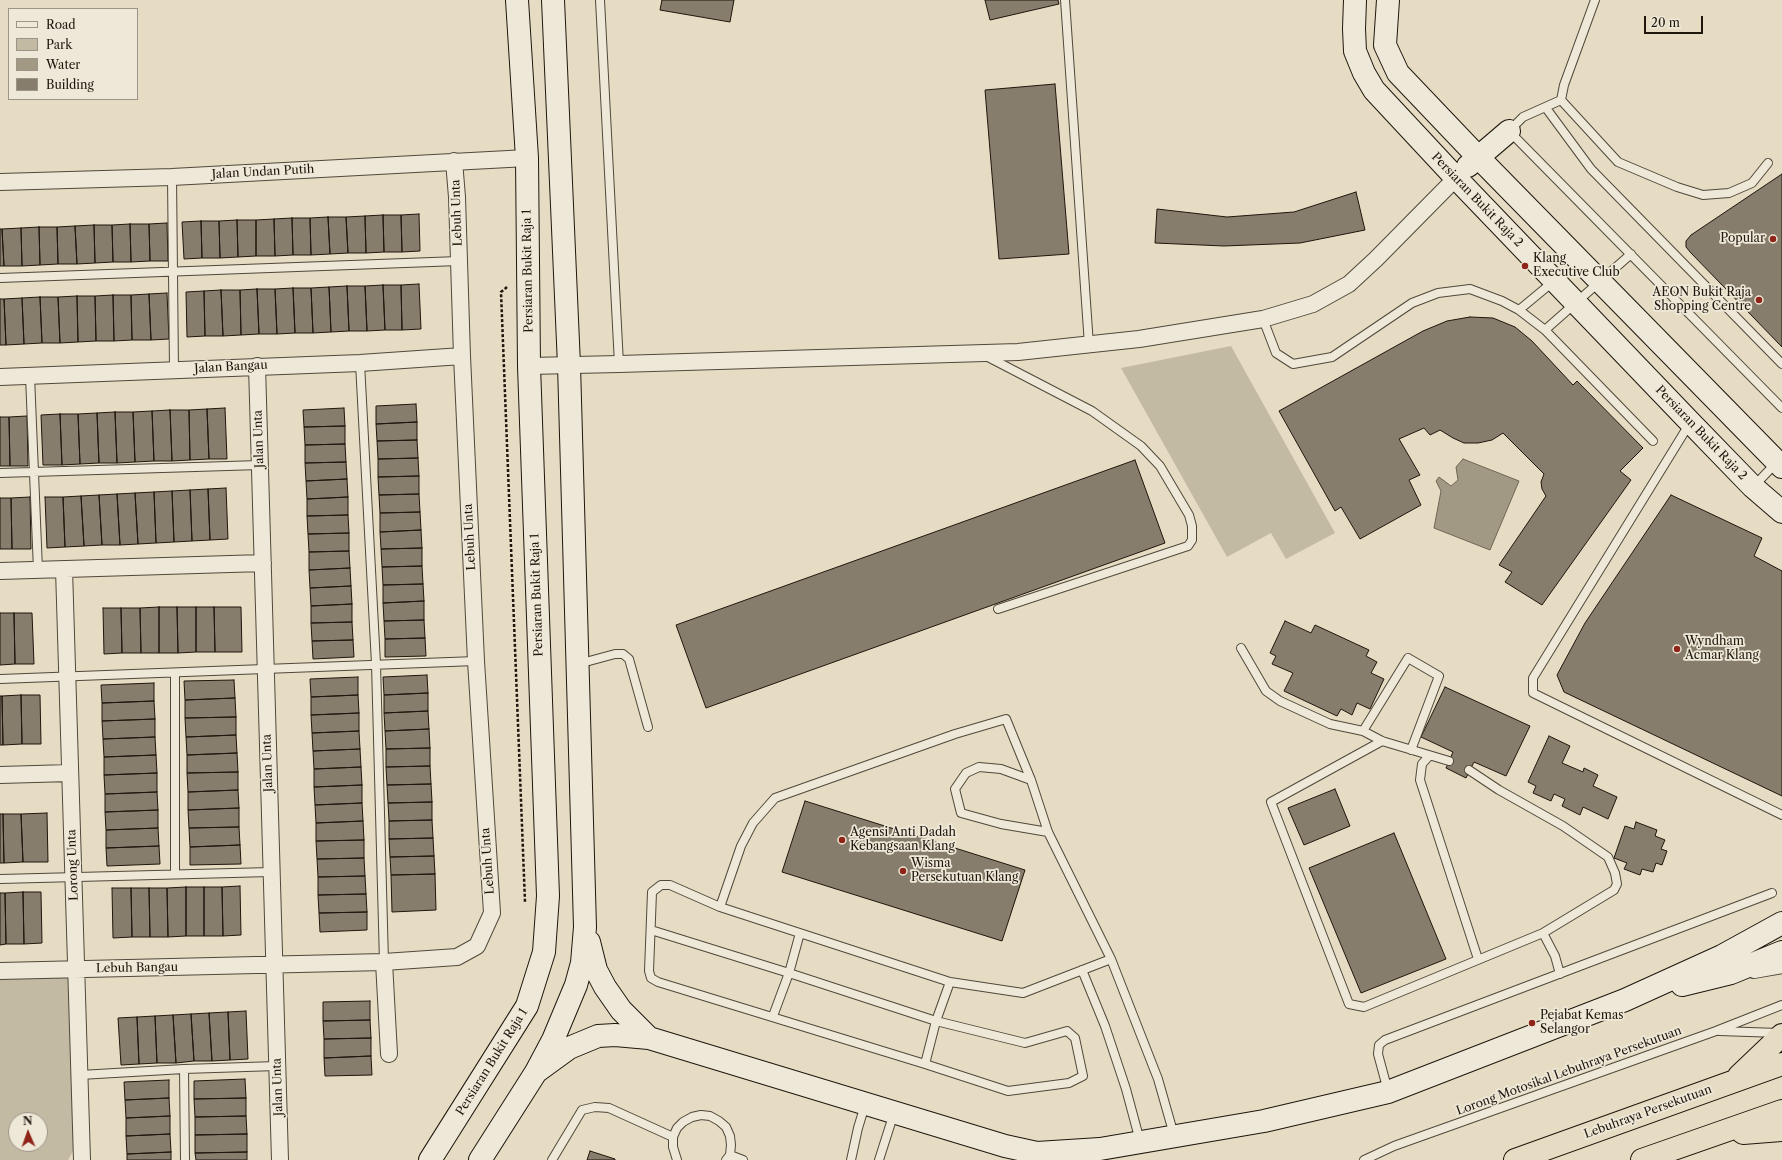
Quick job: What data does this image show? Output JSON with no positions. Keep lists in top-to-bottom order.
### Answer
{
  "streets": {
    "highway": ["Lebuhraya Persekutuan"],
    "street": [
      "Jalan Undan Putih",
      "Persiaran Bukit Raja 2",
      "Lebuh Unta",
      "Persiaran Bukit Raja 1",
      "Jalan Bangau",
      "Jalan Unta",
      "Lorong Unta",
      "Lebuh Bangau"
    ],
    "lane": ["Lorong Motosikal Lebuhraya Persekutuan"]
  },
  "crossings": [
    ["Jalan Undan Putih", "Lebuh Unta"],
    ["Jalan Undan Putih", "Persiaran Bukit Raja 1"],
    ["Lebuh Unta", "Jalan Bangau"],
    ["Lebuh Unta", "Lebuh Bangau"],
    ["Jalan Bangau", "Jalan Unta"],
    ["Jalan Unta", "Lebuh Bangau"],
    ["Lorong Unta", "Lebuh Bangau"]
  ],
  "places": [
    "Popular",
    "Klang Executive Club",
    "AEON Bukit Raja Shopping Centre",
    "Wyndham Acmar Klang",
    "Agensi Anti Dadah Kebangsaan Klang",
    "Wisma Persekutuan Klang",
    "Pejabat Kemas Selangor"
  ],
  "legend": [
    "Road",
    "Park",
    "Water",
    "Building"
  ],
  "scale_bar": "20 m",
  "north": "top"
}
